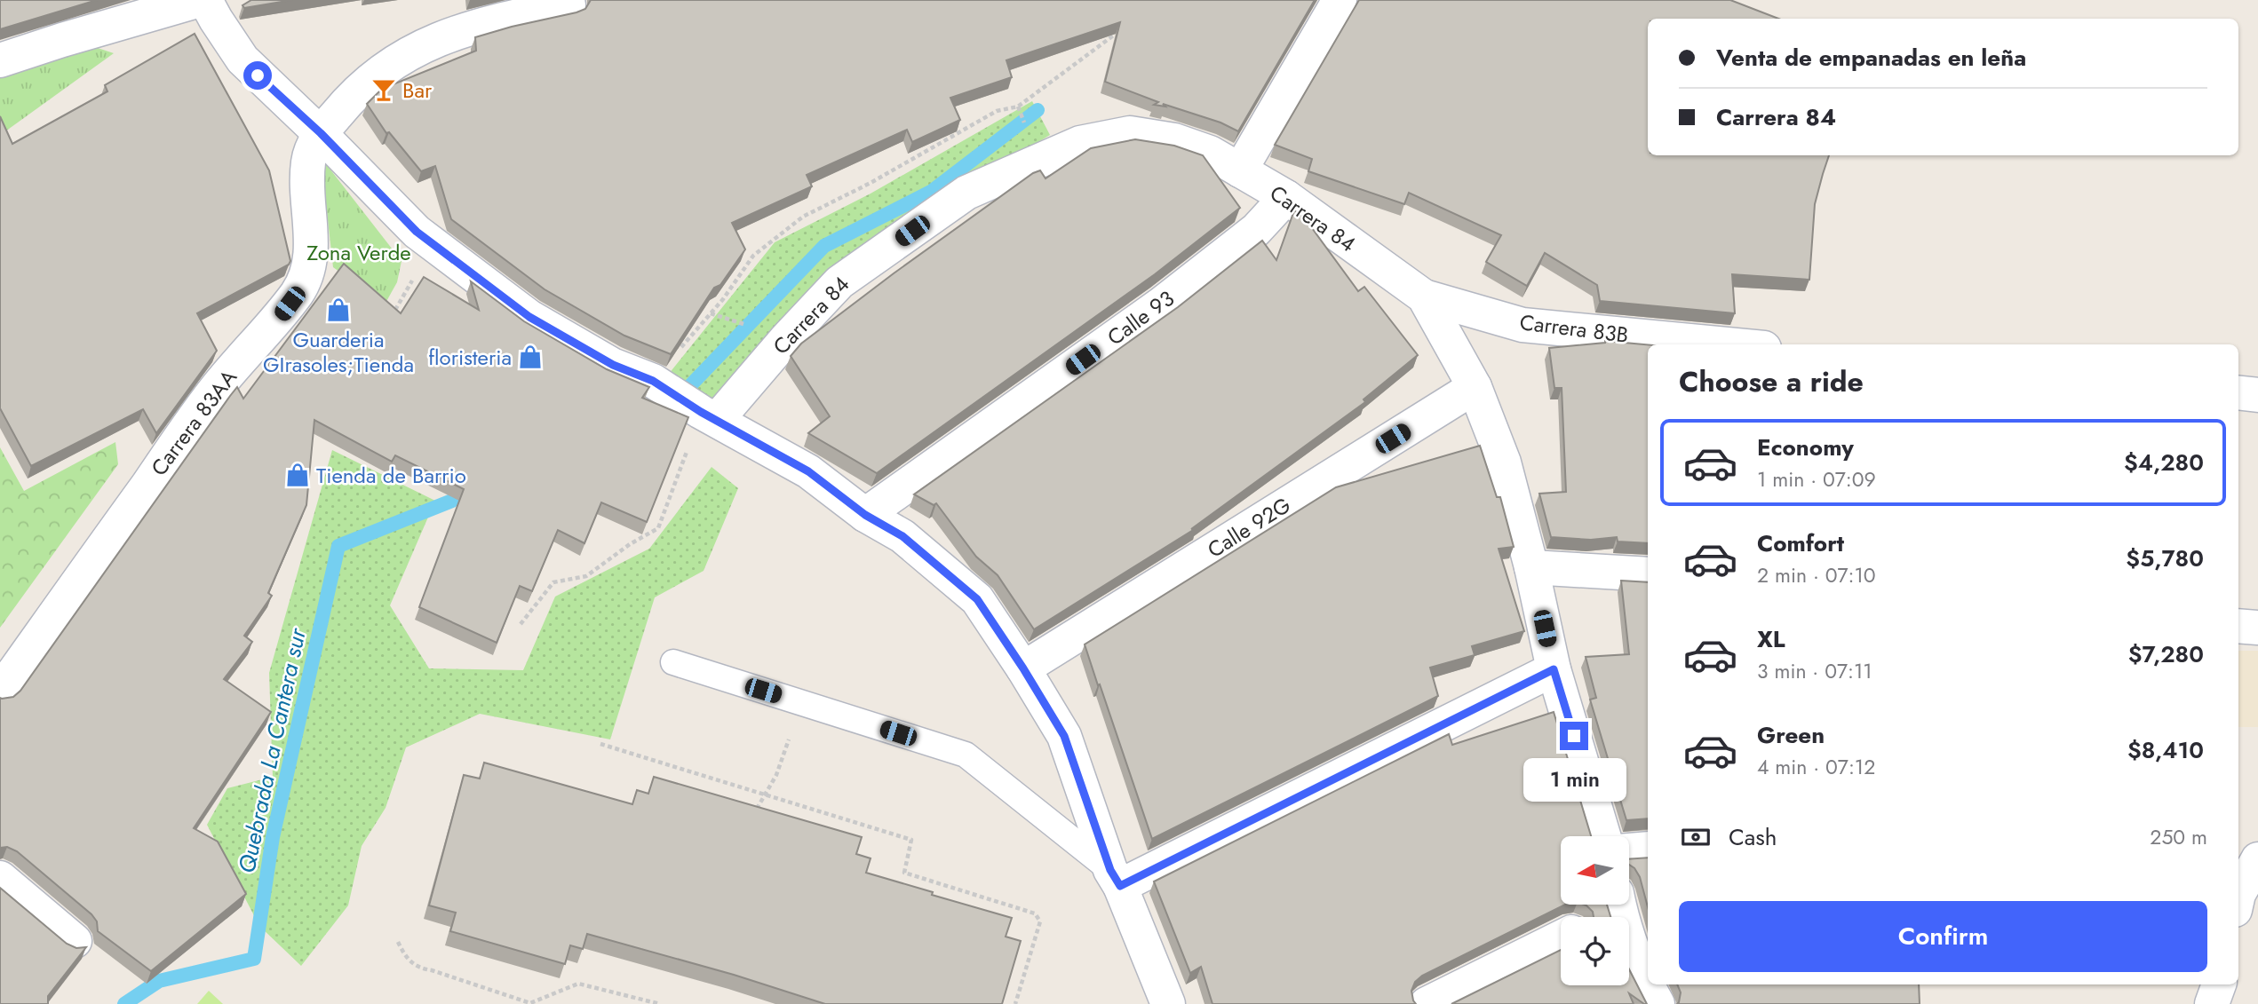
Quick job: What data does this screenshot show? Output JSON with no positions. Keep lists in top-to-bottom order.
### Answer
{
  "streets": {
    "street": [
      "Carrera 84",
      "Calle 93",
      "Carrera 83B",
      "Carrera 83AA",
      "Calle 92G"
    ]
  },
  "crossings": [
    ["Carrera 84", "Calle 93"],
    ["Carrera 84", "Carrera 83B"],
    ["Carrera 84", "Calle 92G"]
  ],
  "water": ["Quebrada La Cantera sur"],
  "parks": ["Zona Verde"],
  "places": {
    "bar": ["Bar"],
    "shop": ["Guarderia GIrasoles;Tienda", "floristeria", "Tienda de Barrio"]
  },
  "north": "left",
  "page": {
    "banner": ["Venta de empanadas en leña", "Carrera 84"],
    "heading": "Choose a ride",
    "list": [
      {
        "name": "Economy",
        "note": "1 min · 07:09",
        "value": "$4,280"
      },
      {
        "name": "Comfort",
        "note": "2 min · 07:10",
        "value": "$5,780"
      },
      {
        "name": "XL",
        "note": "3 min · 07:11",
        "value": "$7,280"
      },
      {
        "name": "Green",
        "note": "4 min · 07:12",
        "value": "$8,410"
      }
    ],
    "bubble": "1 min",
    "pay": ["Cash", "250 m"],
    "buttons": "Confirm"
  }
}
